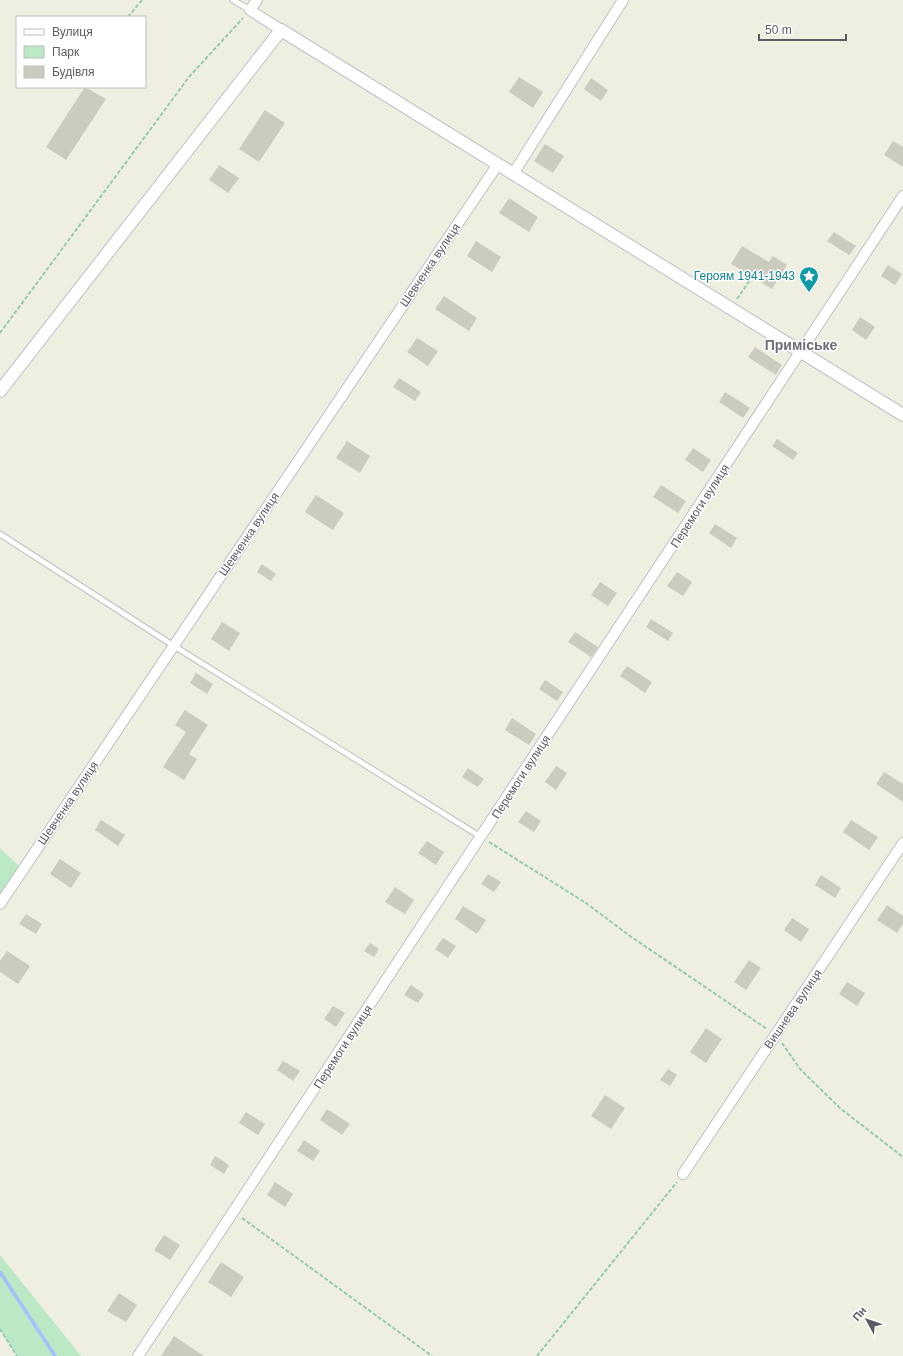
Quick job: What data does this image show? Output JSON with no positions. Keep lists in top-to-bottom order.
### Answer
{
  "streets": {
    "street": ["Шевченка вулиця", "Перемоги вулиця", "Вишнева вулиця"]
  },
  "districts": ["Приміське"],
  "places": {
    "place": ["Героям 1941-1943"]
  },
  "legend": ["Вулиця", "Парк", "Будівля"],
  "scale_bar": "50 m",
  "north": "top left"
}
